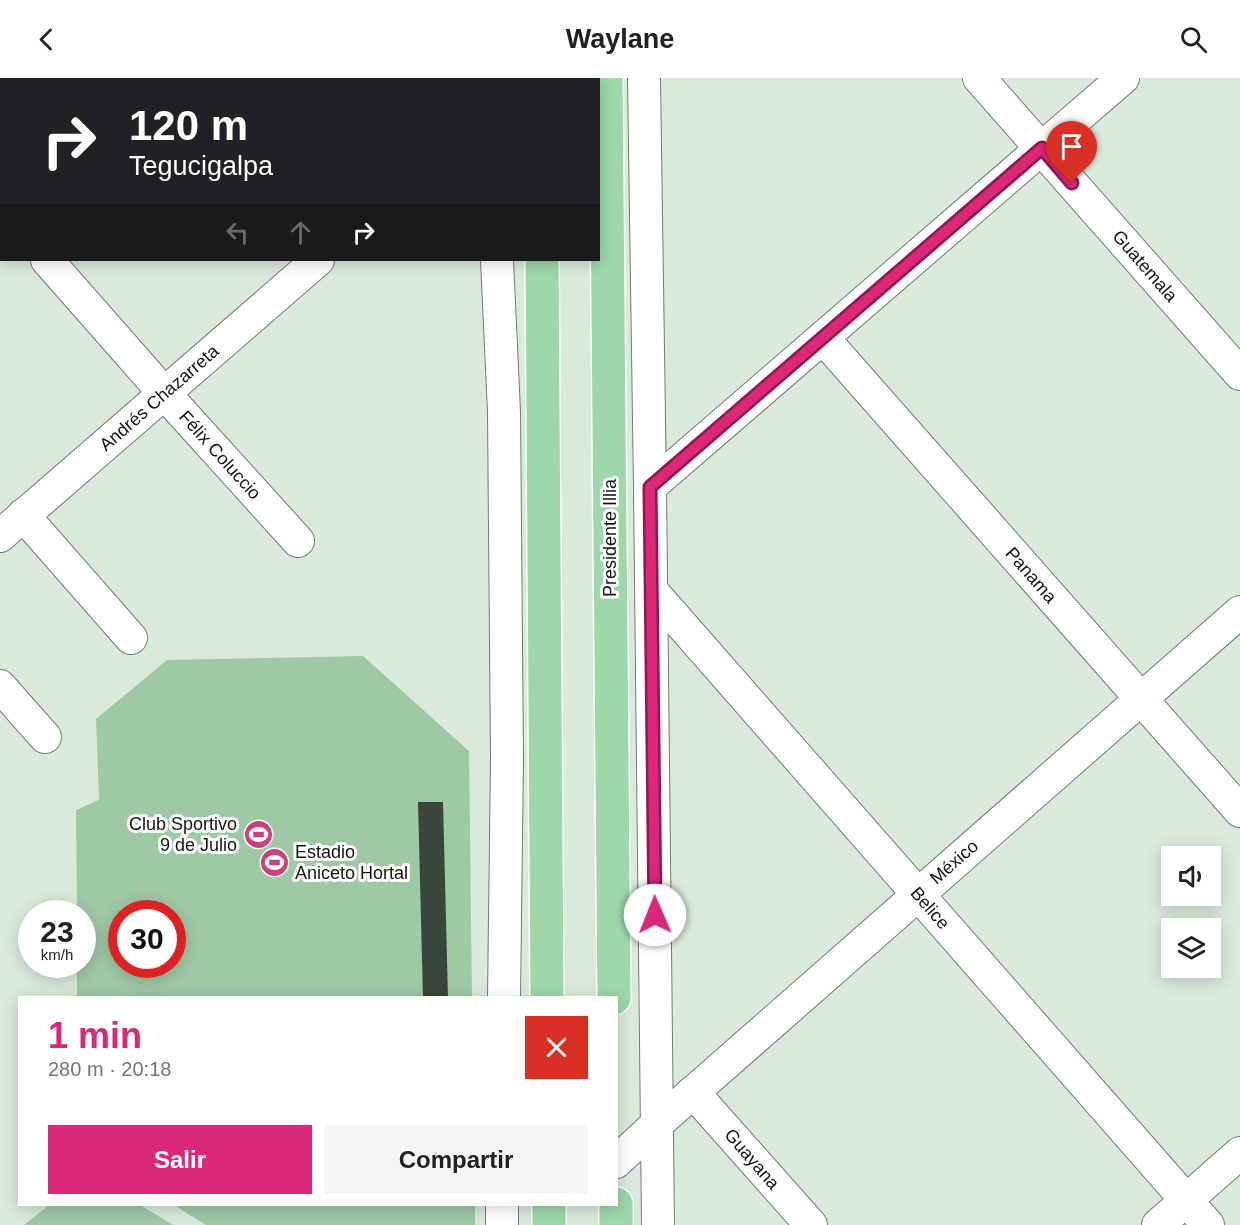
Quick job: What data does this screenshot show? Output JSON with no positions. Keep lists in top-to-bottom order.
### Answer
{
  "streets": {
    "main road": ["Presidente Illia"],
    "street": [
      "Guatemala",
      "Andrés Chazarreta",
      "Félix Coluccio",
      "Panama",
      "México",
      "Belice",
      "Guayana"
    ]
  },
  "crossings": [
    ["Andrés Chazarreta", "Félix Coluccio"],
    ["Panama", "México"],
    ["México", "Belice"],
    ["México", "Guayana"]
  ],
  "places": {
    "sports": ["Club Sportivo 9 de Julio", "Estadio Aniceto Hortal"]
  },
  "page": {
    "header": "Waylane",
    "turn": ["120 m", "Tegucigalpa"],
    "speed": "23 km/h",
    "limit": "30",
    "heading": ["1 min", "280 m · 20:18"],
    "buttons": ["Salir", "Compartir"]
  }
}
